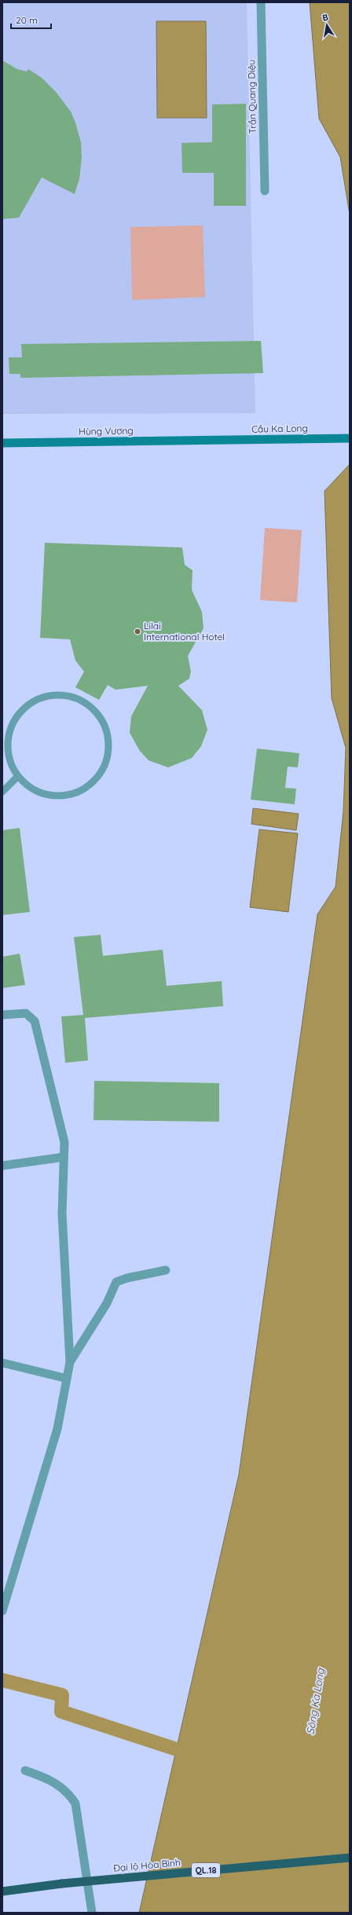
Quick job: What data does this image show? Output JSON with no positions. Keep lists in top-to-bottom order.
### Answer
{
  "streets": {
    "highway": ["Đại lộ Hòa Bình", "QL.18"],
    "main road": ["Cầu Ka Long", "Hùng Vương"],
    "street": ["Trần Quang Diệu"]
  },
  "crossings": [
    ["Cầu Ka Long", "Hùng Vương"]
  ],
  "water": ["Sông Ka Long"],
  "places": ["Lilai International Hotel"],
  "scale_bar": "20 m",
  "north": "top"
}
